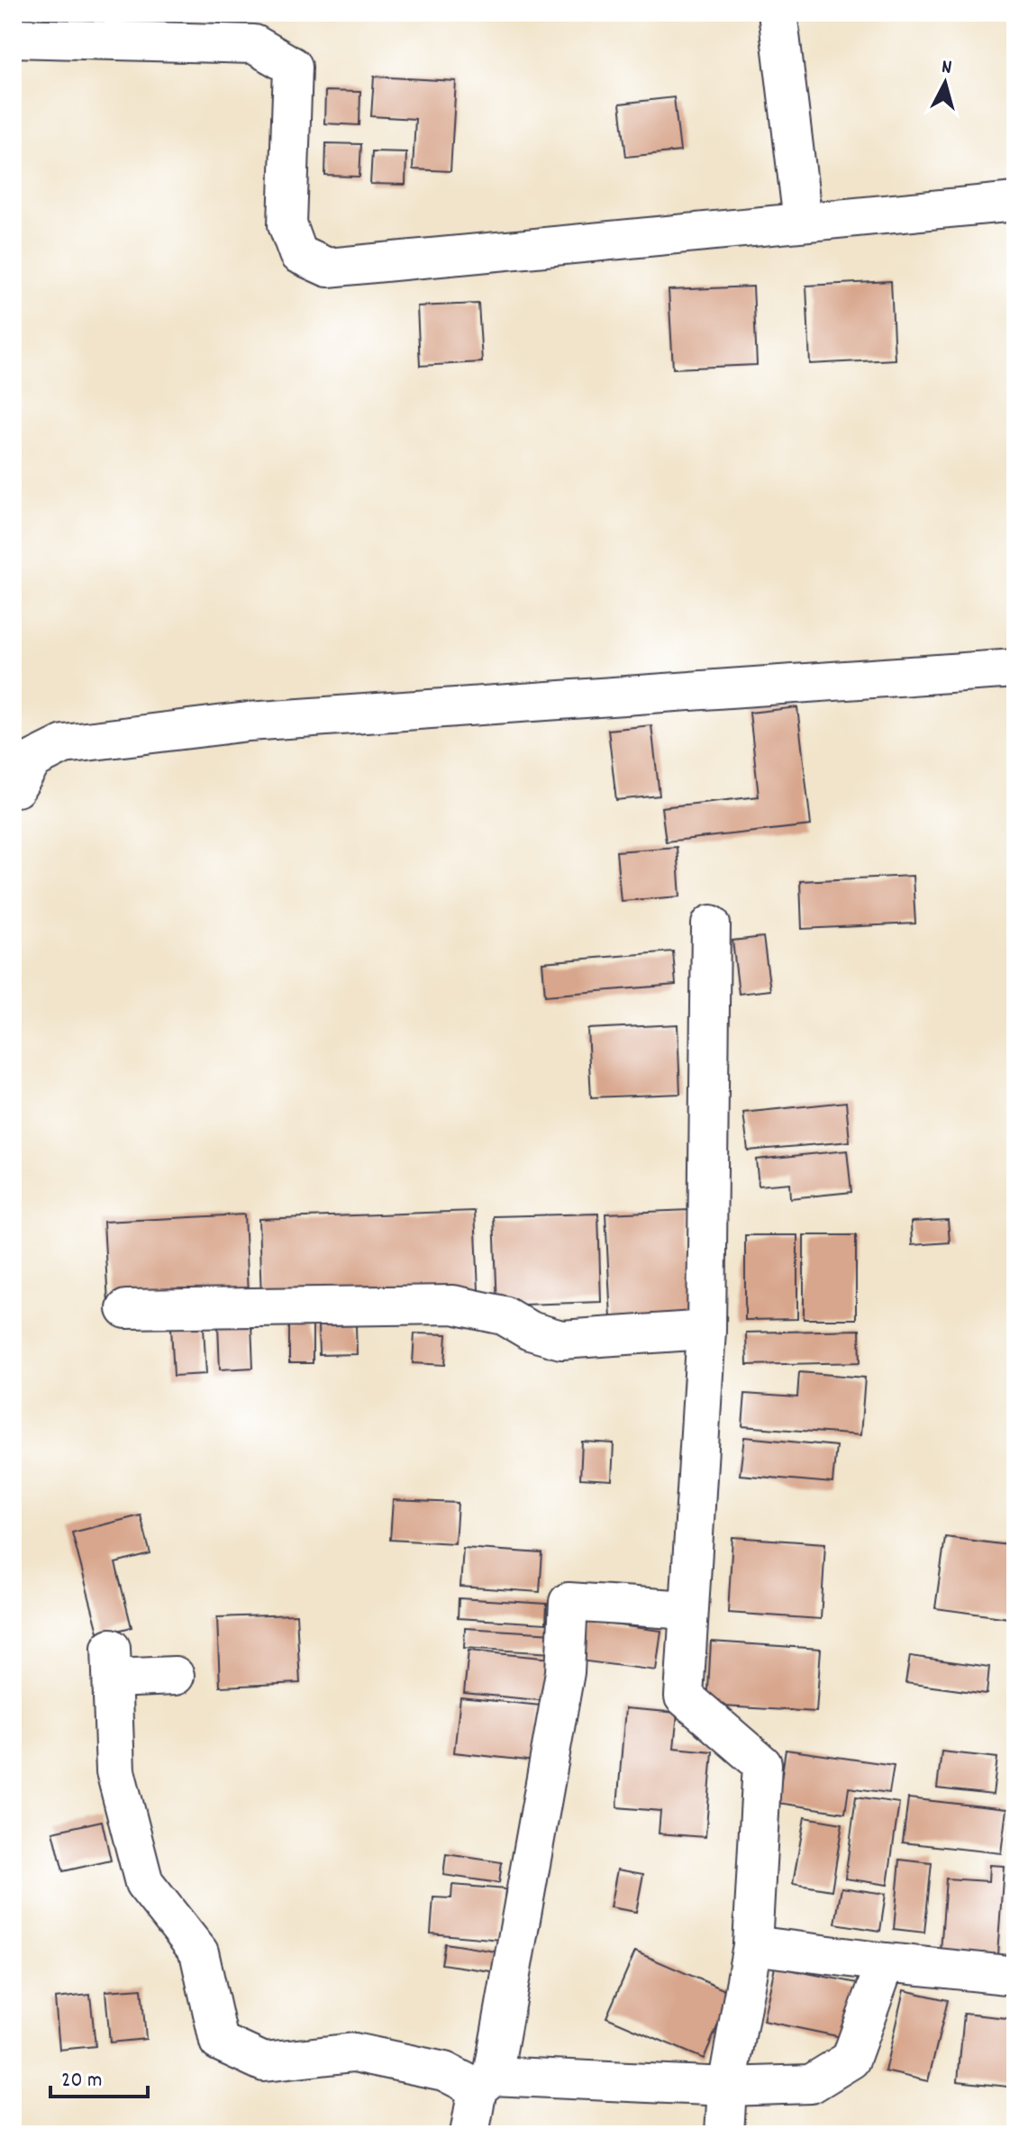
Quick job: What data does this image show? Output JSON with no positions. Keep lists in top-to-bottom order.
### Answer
{
  "scale_bar": "20 m",
  "north": "top"
}
